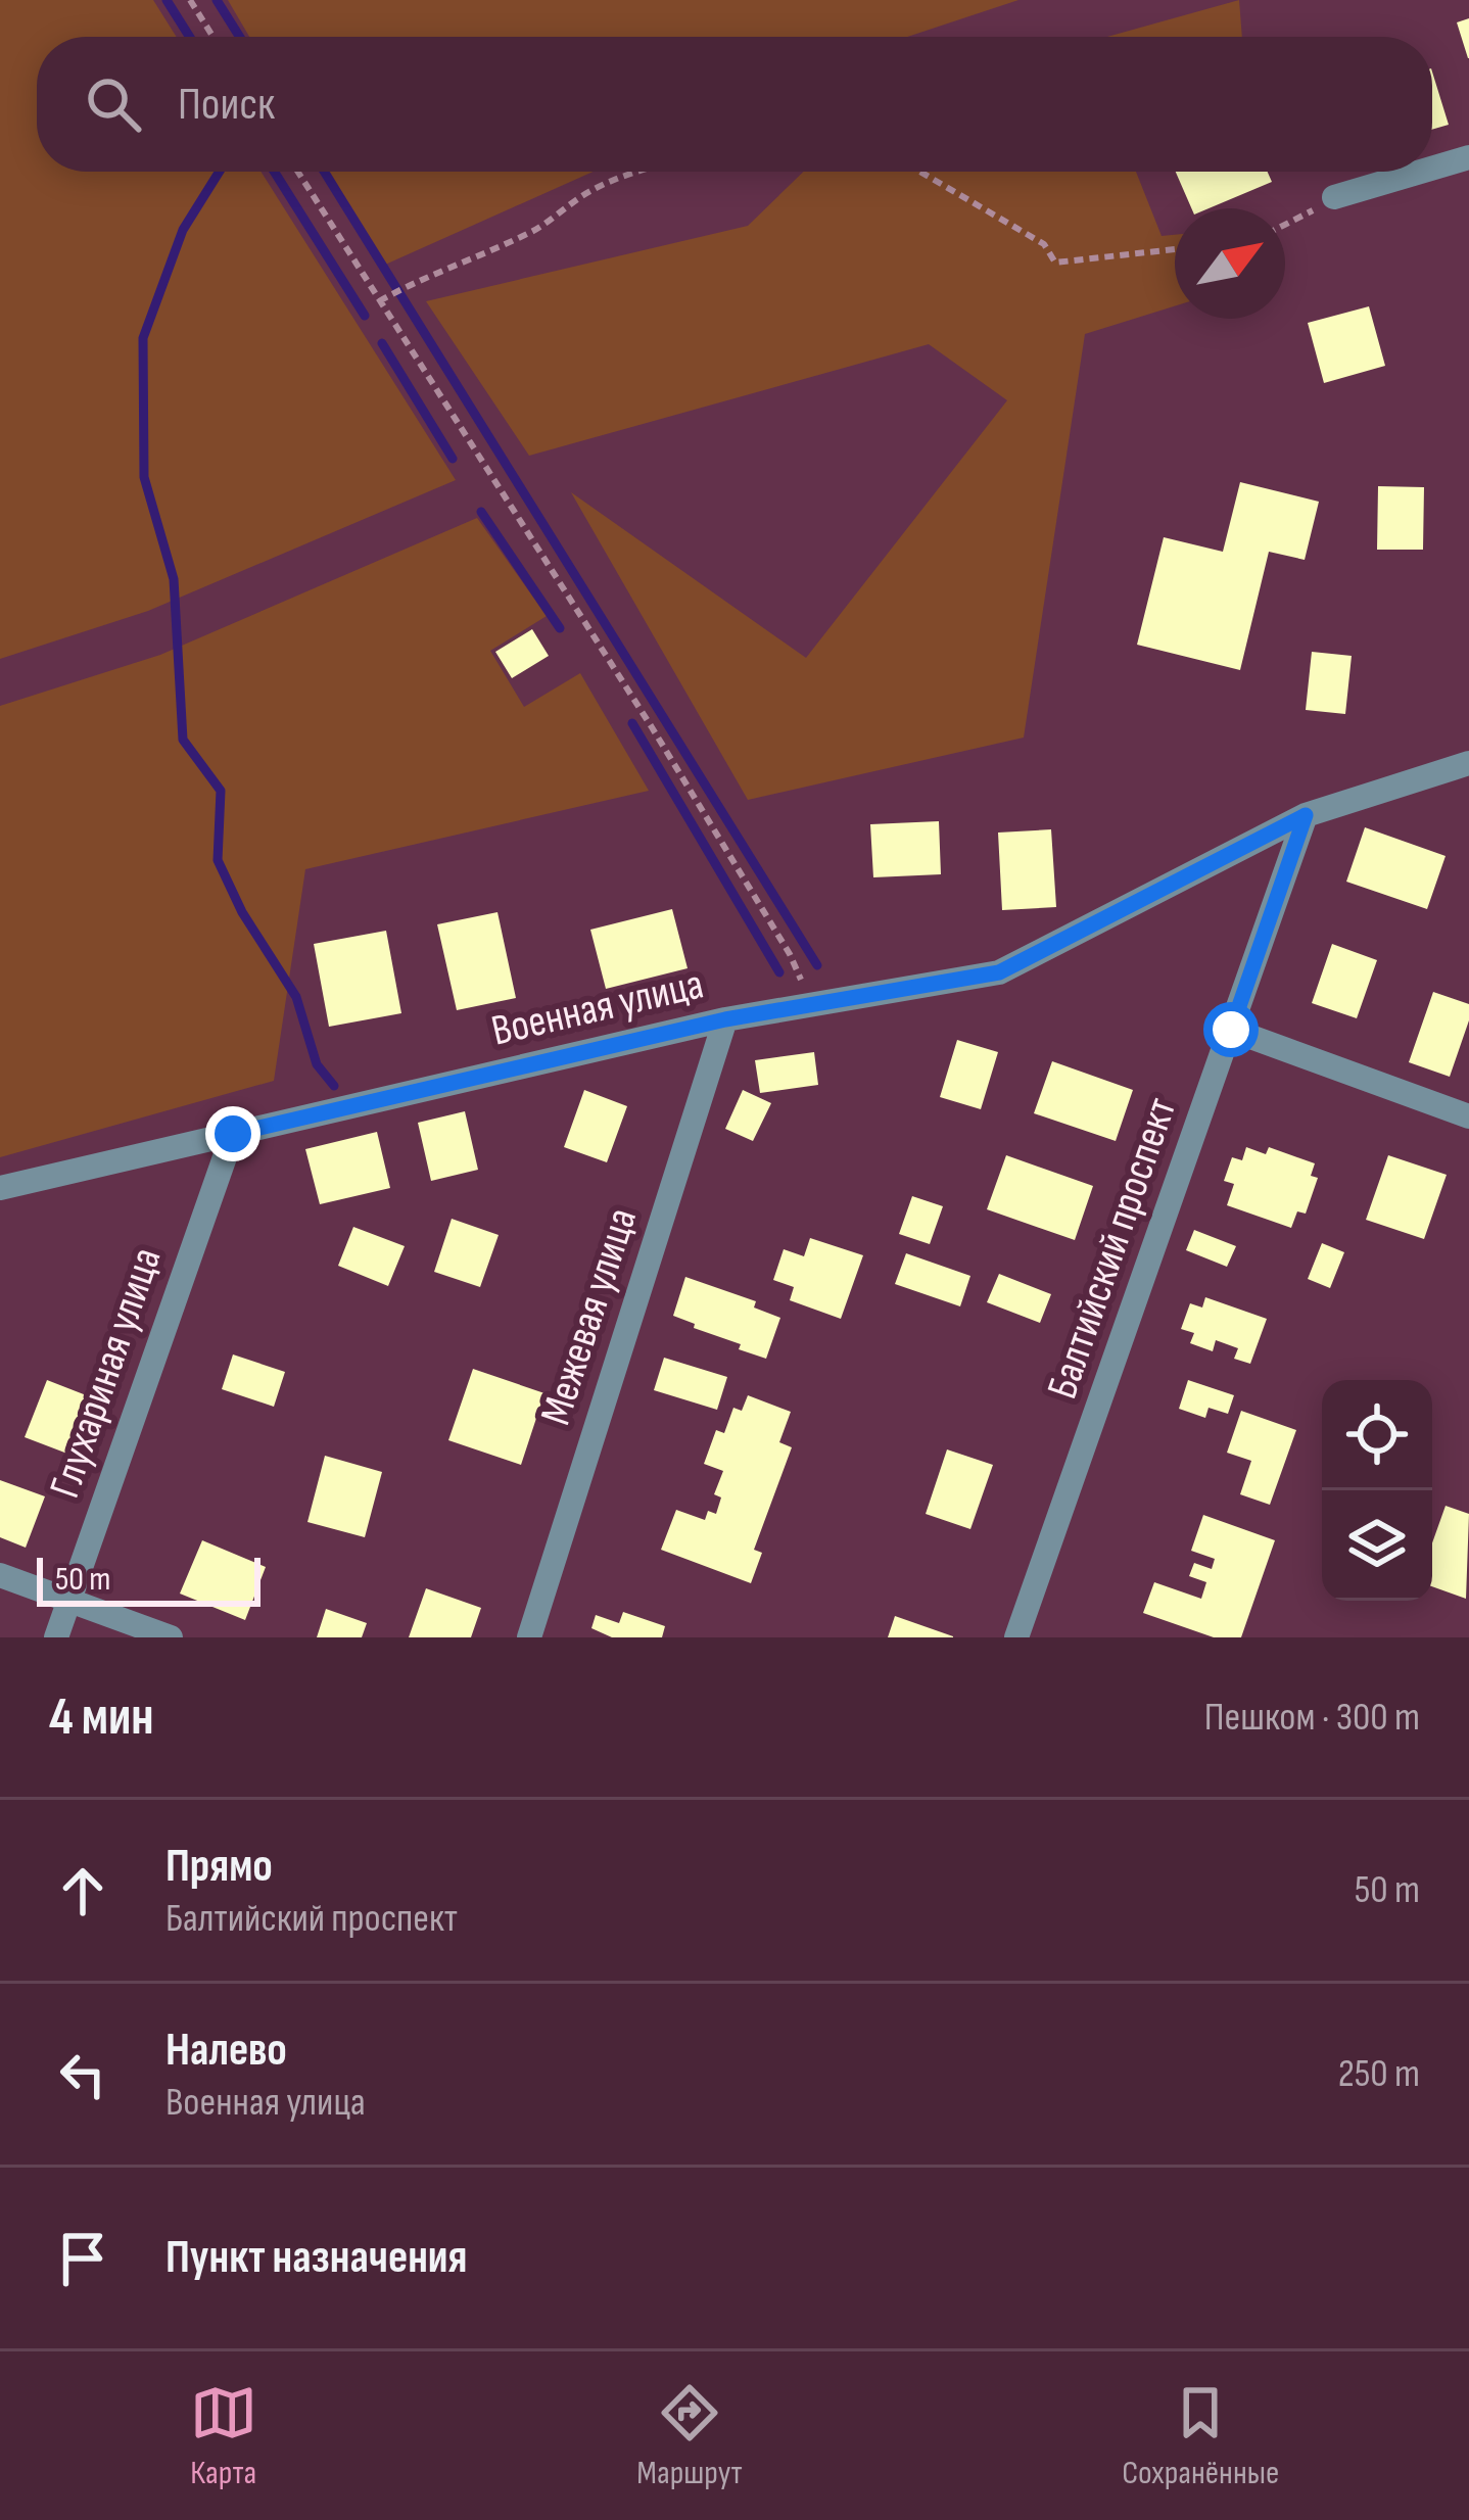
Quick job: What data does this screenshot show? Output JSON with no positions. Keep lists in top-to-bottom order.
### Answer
{
  "streets": {
    "street": [
      "Военная улица",
      "Балтийский проспект",
      "Межевая улица",
      "Глухариная улица"
    ]
  },
  "crossings": [
    ["Военная улица", "Балтийский проспект"],
    ["Военная улица", "Межевая улица"],
    ["Военная улица", "Глухариная улица"]
  ],
  "scale_bar": "50 m",
  "north": "top right",
  "page": {
    "search": "Поиск",
    "scale": "50 m",
    "heading": ["4 мин", "Пешком · 300 m"],
    "list": [
      ["Прямо", "Балтийский проспект", "50 m"],
      ["Налево", "Военная улица", "250 m"],
      "Пункт назначения"
    ],
    "nav": ["Карта", "Маршрут", "Сохранённые"]
  }
}
